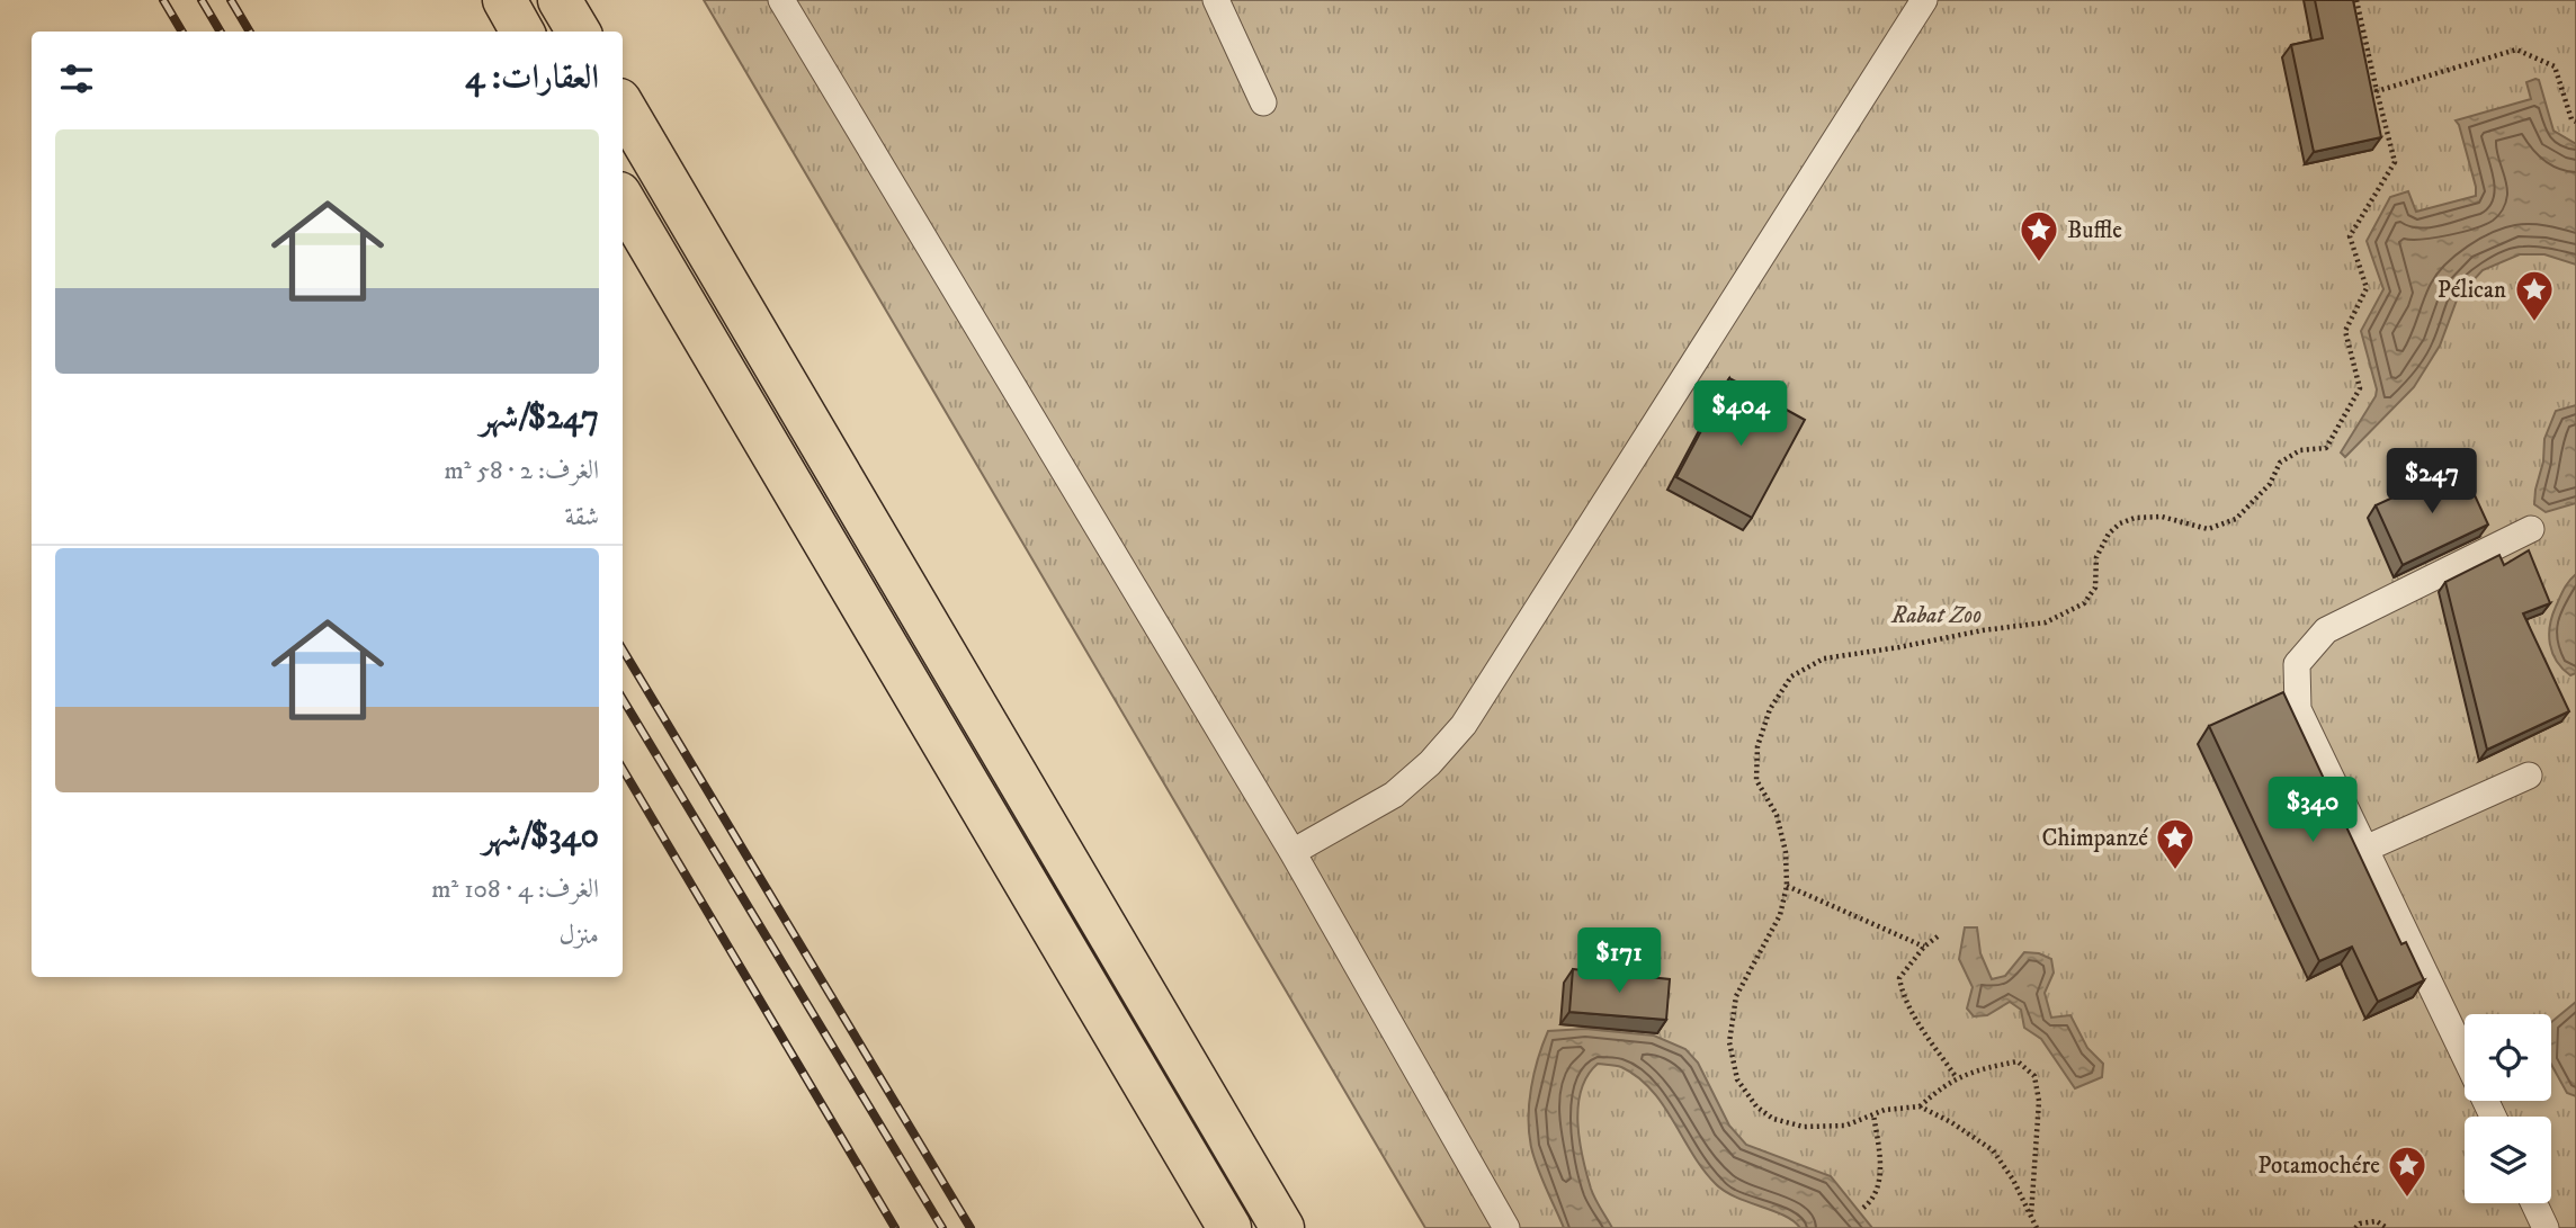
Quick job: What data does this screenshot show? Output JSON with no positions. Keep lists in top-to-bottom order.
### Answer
{
  "parks": ["Rabat Zoo"],
  "places": {
    "place": [
      "Buffle",
      "Pélican",
      "Chimpanzé",
      "Potamochére"
    ]
  },
  "page": {
    "heading": "العقارات: 4",
    "list": [
      {
        "name": "$247/شهر",
        "note": "الغرف: 2 · 58 m² · شقة"
      },
      {
        "name": "$340/شهر",
        "note": "الغرف: 4 · 108 m² · منزل"
      }
    ],
    "price": [
      "$404",
      "$247",
      "$340",
      "$171"
    ]
  }
}
